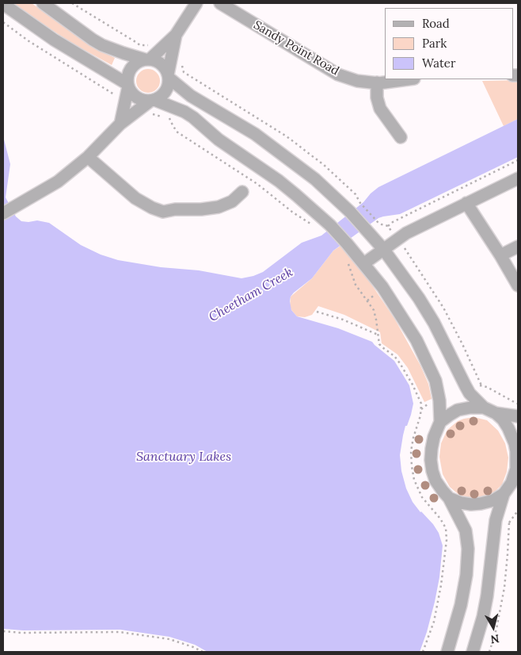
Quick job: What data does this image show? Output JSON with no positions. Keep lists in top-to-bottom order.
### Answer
{
  "streets": {
    "street": ["Sandy Point Road"]
  },
  "water": ["Cheetham Creek", "Sanctuary Lakes"],
  "legend": ["Road", "Park", "Water"],
  "north": "bottom"
}
